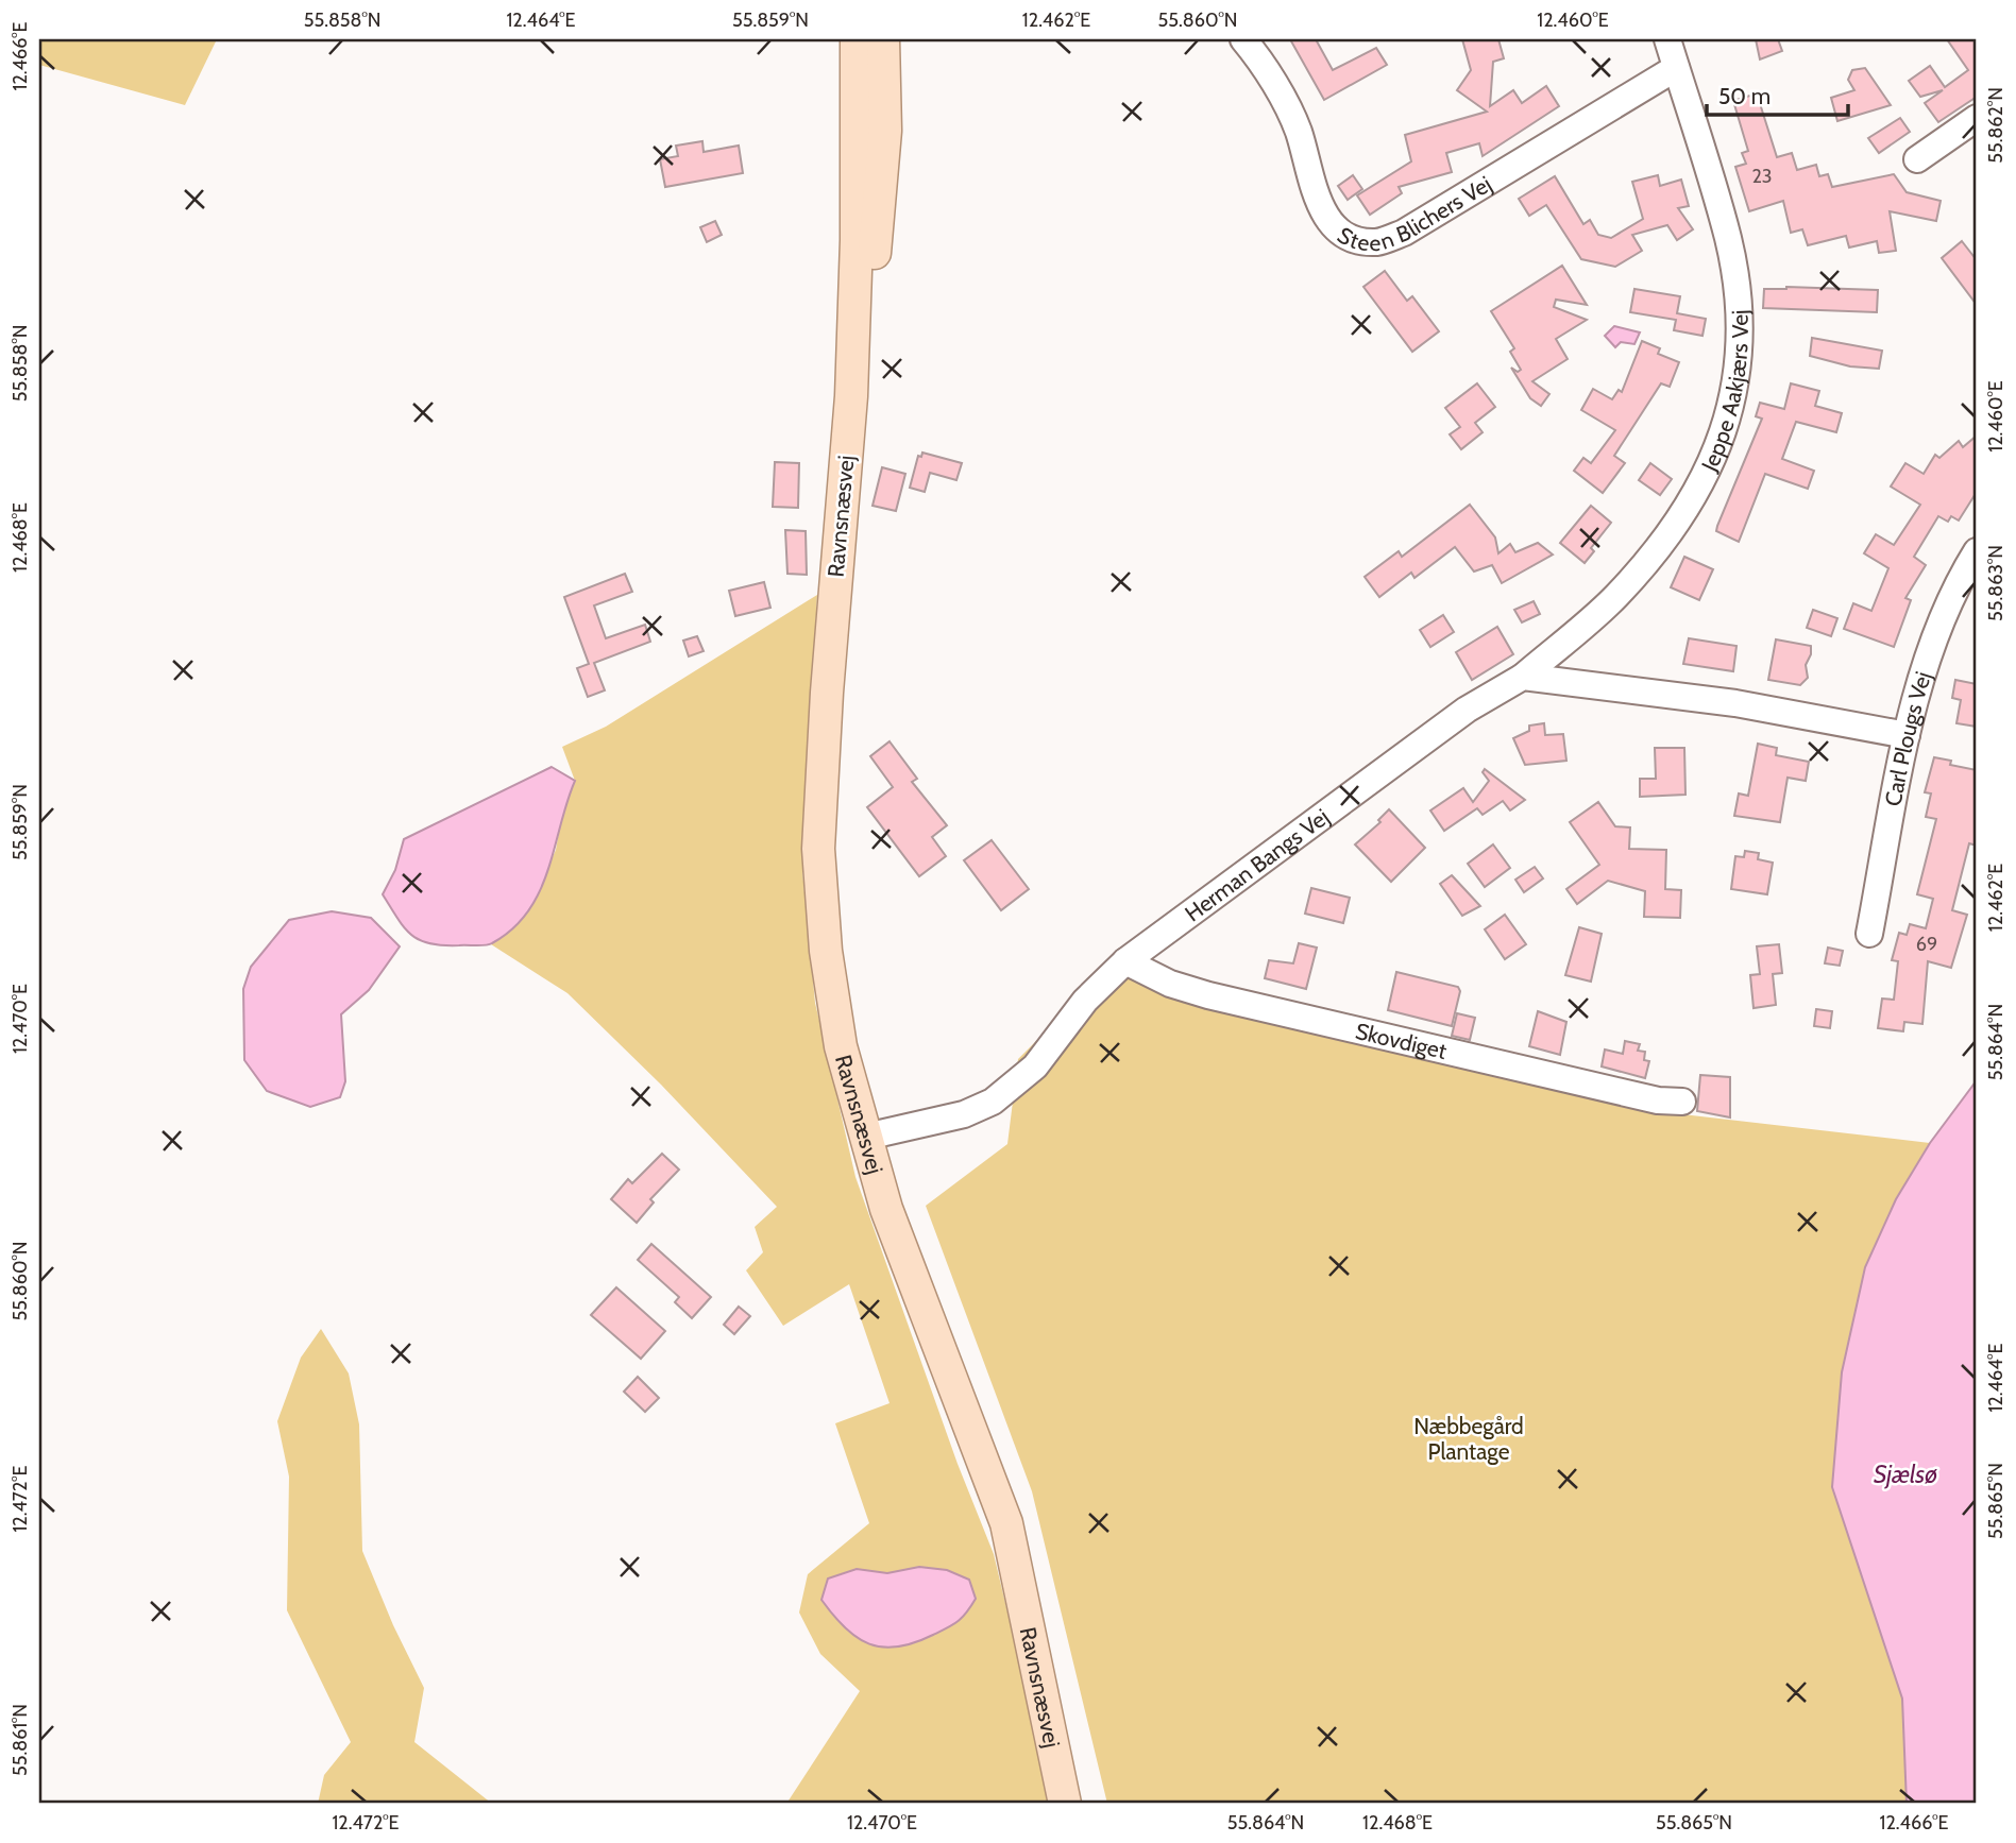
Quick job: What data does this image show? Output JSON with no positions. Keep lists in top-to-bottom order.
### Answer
{
  "streets": {
    "main road": ["Ravnsnæsvej"],
    "street": [
      "Steen Blichers Vej",
      "Jeppe Aakjærs Vej",
      "Carl Plougs Vej",
      "Herman Bangs Vej",
      "Skovdiget"
    ]
  },
  "crossings": [
    ["Steen Blichers Vej", "Jeppe Aakjærs Vej"],
    ["Jeppe Aakjærs Vej", "Herman Bangs Vej"],
    ["Ravnsnæsvej", "Herman Bangs Vej"],
    ["Herman Bangs Vej", "Skovdiget"]
  ],
  "water": ["Sjælsø"],
  "parks": ["Næbbegård Plantage"],
  "house_numbers": ["23", "69"],
  "scale_bar": "50 m",
  "coordinates": [
    "55.858°N",
    "12.464°E",
    "55.859°N",
    "12.462°E",
    "55.860°N",
    "12.460°E",
    "12.466°E",
    "55.862°N",
    "12.468°E",
    "55.863°N",
    "12.470°E",
    "55.864°N",
    "12.472°E",
    "55.865°N",
    "55.861°N"
  ]
}
